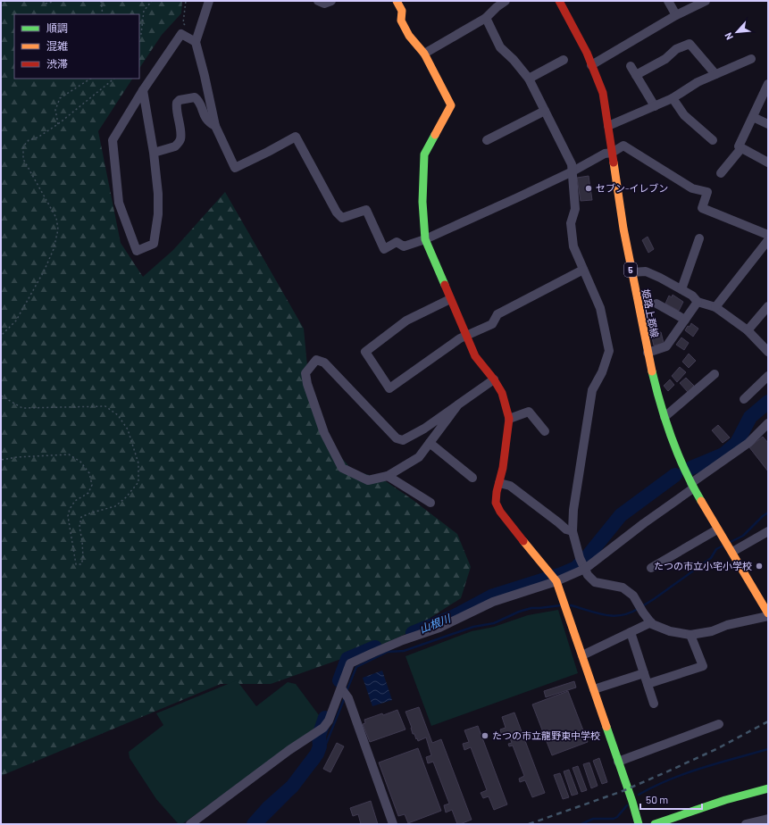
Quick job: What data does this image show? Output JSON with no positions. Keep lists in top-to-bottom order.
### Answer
{
  "streets": {
    "street": ["5", "姫路上郡線"]
  },
  "water": ["山根川"],
  "places": ["セブン-イレブン", "たつの市立小宅小学校", "たつの市立龍野東中学校"],
  "legend": ["順調", "混雑", "渋滞"],
  "scale_bar": "50 m",
  "north": "bottom left"
}
